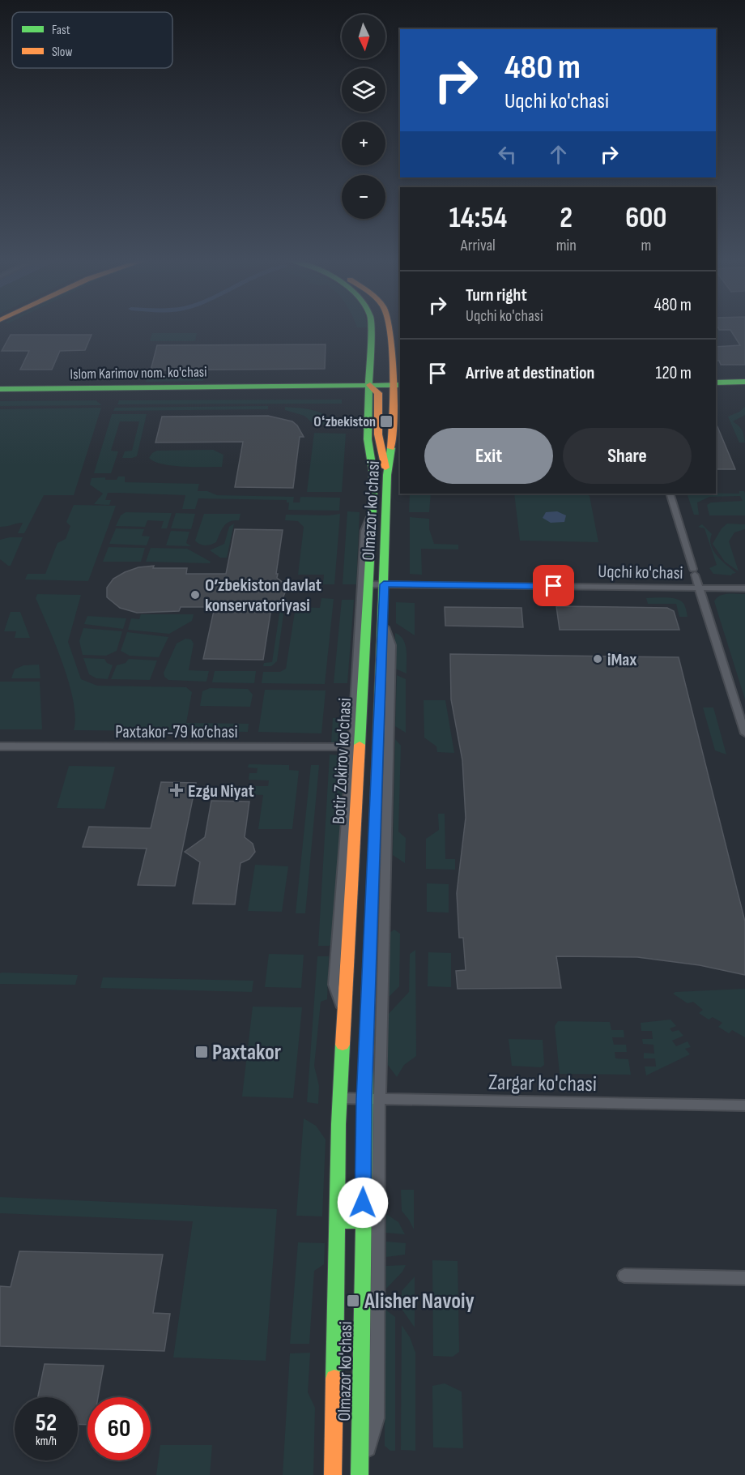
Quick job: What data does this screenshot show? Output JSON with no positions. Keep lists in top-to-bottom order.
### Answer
{
  "streets": {
    "main road": ["Islom Karimov nom. ko'chasi", "Olmazor ko'chasi", "Botir Zokirov ko'chasi"],
    "street": ["Uqchi ko'chasi", "Paxtakor-79 ko‘chasi", "Zargar ko'chasi"]
  },
  "crossings": [
    ["Islom Karimov nom. ko'chasi", "Olmazor ko'chasi"],
    ["Olmazor ko'chasi", "Uqchi ko'chasi"],
    ["Olmazor ko'chasi", "Botir Zokirov ko'chasi"],
    ["Olmazor ko'chasi", "Zargar ko'chasi"],
    ["Uqchi ko'chasi", "Botir Zokirov ko'chasi"]
  ],
  "places": {
    "transit": ["Oʻzbekiston", "Paxtakor", "Alisher Navoiy"],
    "other": ["O’zbekiston davlat konservatoriyasi", "iMax"],
    "health": ["Ezgu Niyat"]
  },
  "legend": ["Fast", "Slow"],
  "north": "bottom",
  "page": {
    "map_buttons": ["+", "−"],
    "turn": ["480 m", "Uqchi ko'chasi"],
    "eta": [
      "14:54",
      "Arrival",
      "2",
      "min",
      "600",
      "m"
    ],
    "list": [
      {
        "name": "Turn right",
        "note": "Uqchi ko'chasi",
        "value": "480 m"
      },
      {
        "name": "Arrive at destination",
        "value": "120 m"
      }
    ],
    "buttons": ["Exit", "Share"],
    "speed": "52 km/h",
    "limit": "60"
  }
}
